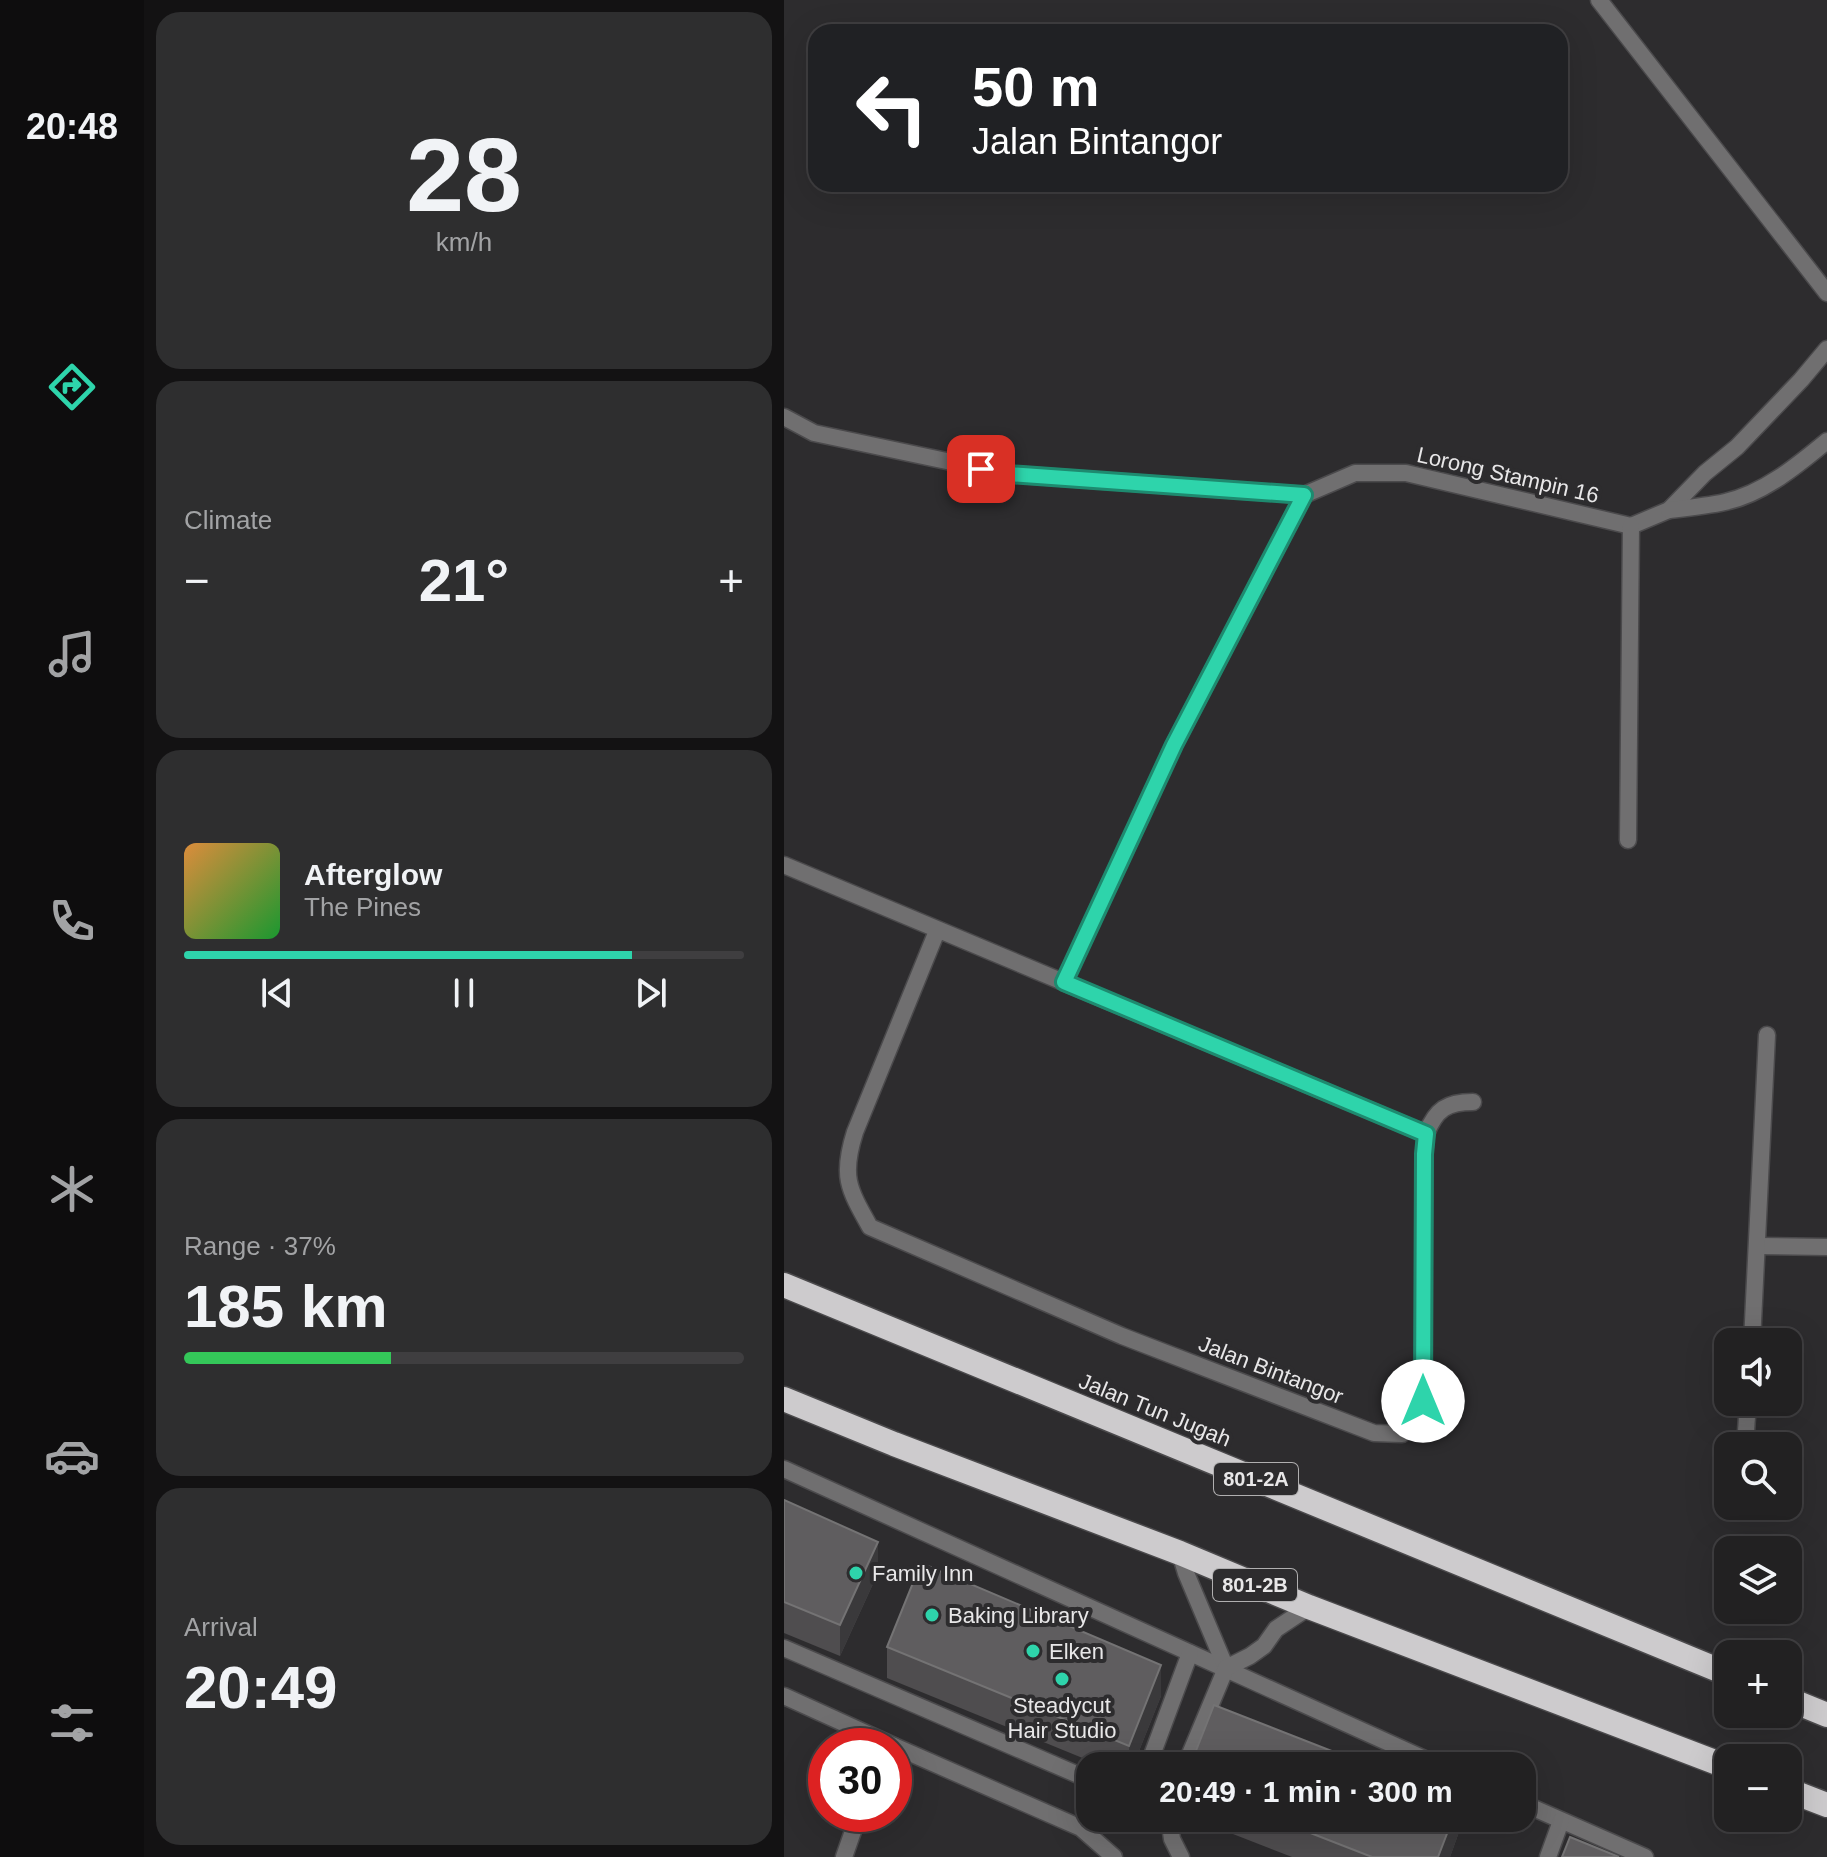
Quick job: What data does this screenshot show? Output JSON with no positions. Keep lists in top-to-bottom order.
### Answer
{
  "streets": {
    "highway": ["Jalan Tun Jugah", "801-2A", "801-2B"],
    "street": ["Lorong Stampin 16", "Jalan Bintangor"]
  },
  "places": [
    "Family Inn",
    "Baking Library",
    "Elken",
    "Steadycut Hair Studio"
  ],
  "page": {
    "tabs": "20:48",
    "tile": [
      ["28", "km/h"],
      "Climate",
      ["Range · 37%", "185 km"],
      ["Arrival", "20:49"]
    ],
    "turn": ["50 m", "Jalan Bintangor"],
    "heat": ["−", "21°", "+"],
    "song": ["Afterglow", "The Pines"],
    "map_buttons": ["+", "−"],
    "limit": "30",
    "trip": "20:49 · 1 min · 300 m"
  }
}
